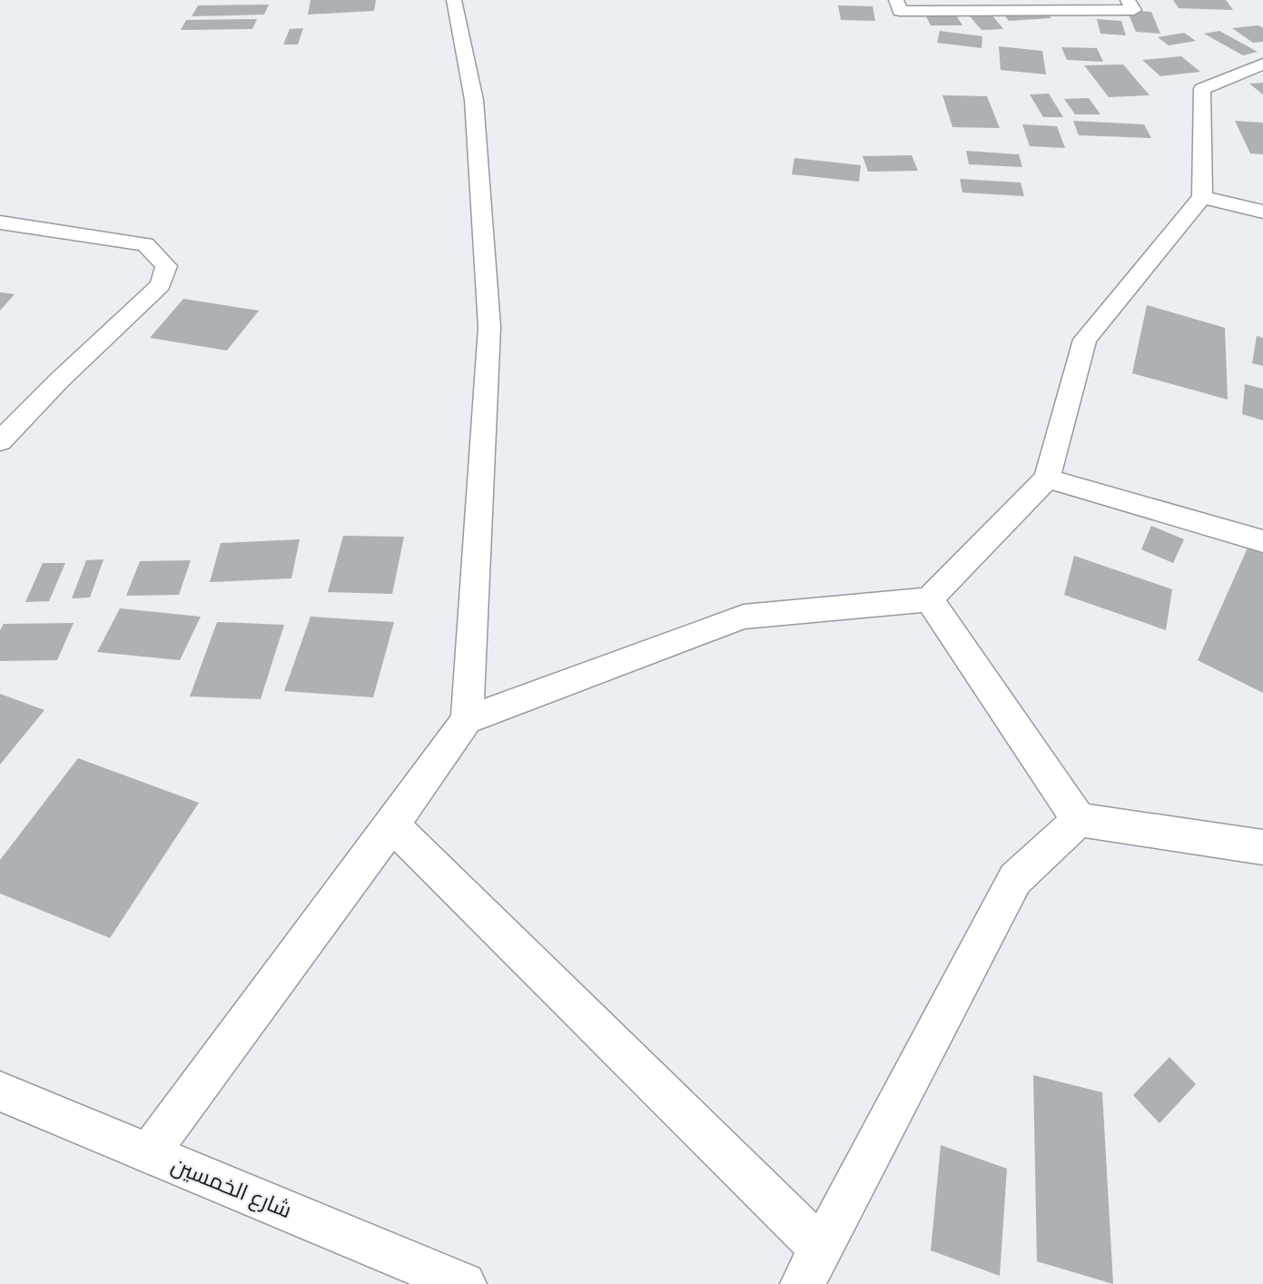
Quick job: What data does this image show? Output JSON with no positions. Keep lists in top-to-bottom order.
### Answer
{
  "streets": {
    "street": ["شارع الخمسين"]
  }
}
